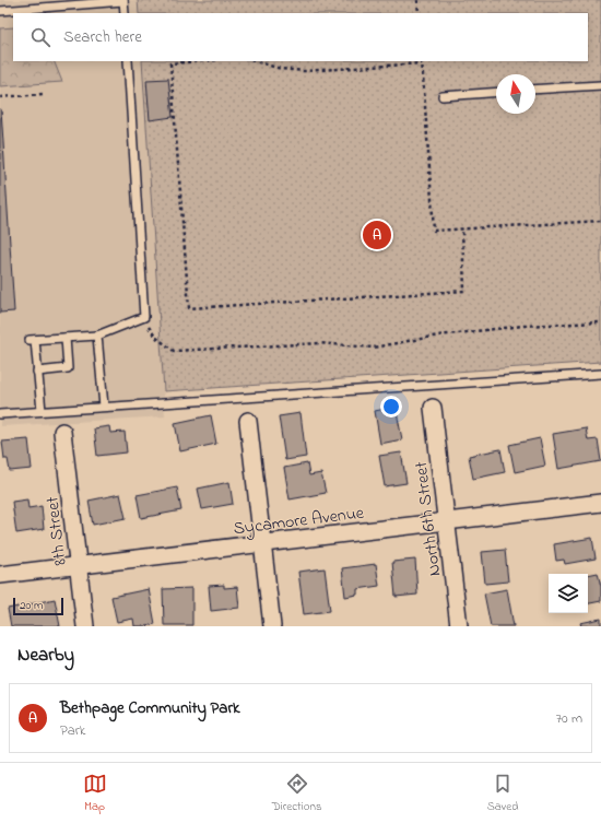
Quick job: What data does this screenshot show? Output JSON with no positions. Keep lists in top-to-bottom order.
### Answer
{
  "streets": {
    "street": ["Sycamore Avenue", "North 6th Street", "8th Street"]
  },
  "crossings": [
    ["Sycamore Avenue", "North 6th Street"],
    ["Sycamore Avenue", "8th Street"]
  ],
  "scale_bar": "20 m",
  "north": "top",
  "page": {
    "search": "Search here",
    "pins": "A",
    "scale": "20 m",
    "heading": "Nearby",
    "list": [
      {
        "mark": "A",
        "name": "Bethpage Community Park",
        "note": "Park",
        "value": "70 m"
      }
    ],
    "nav": ["Map", "Directions", "Saved"]
  }
}
